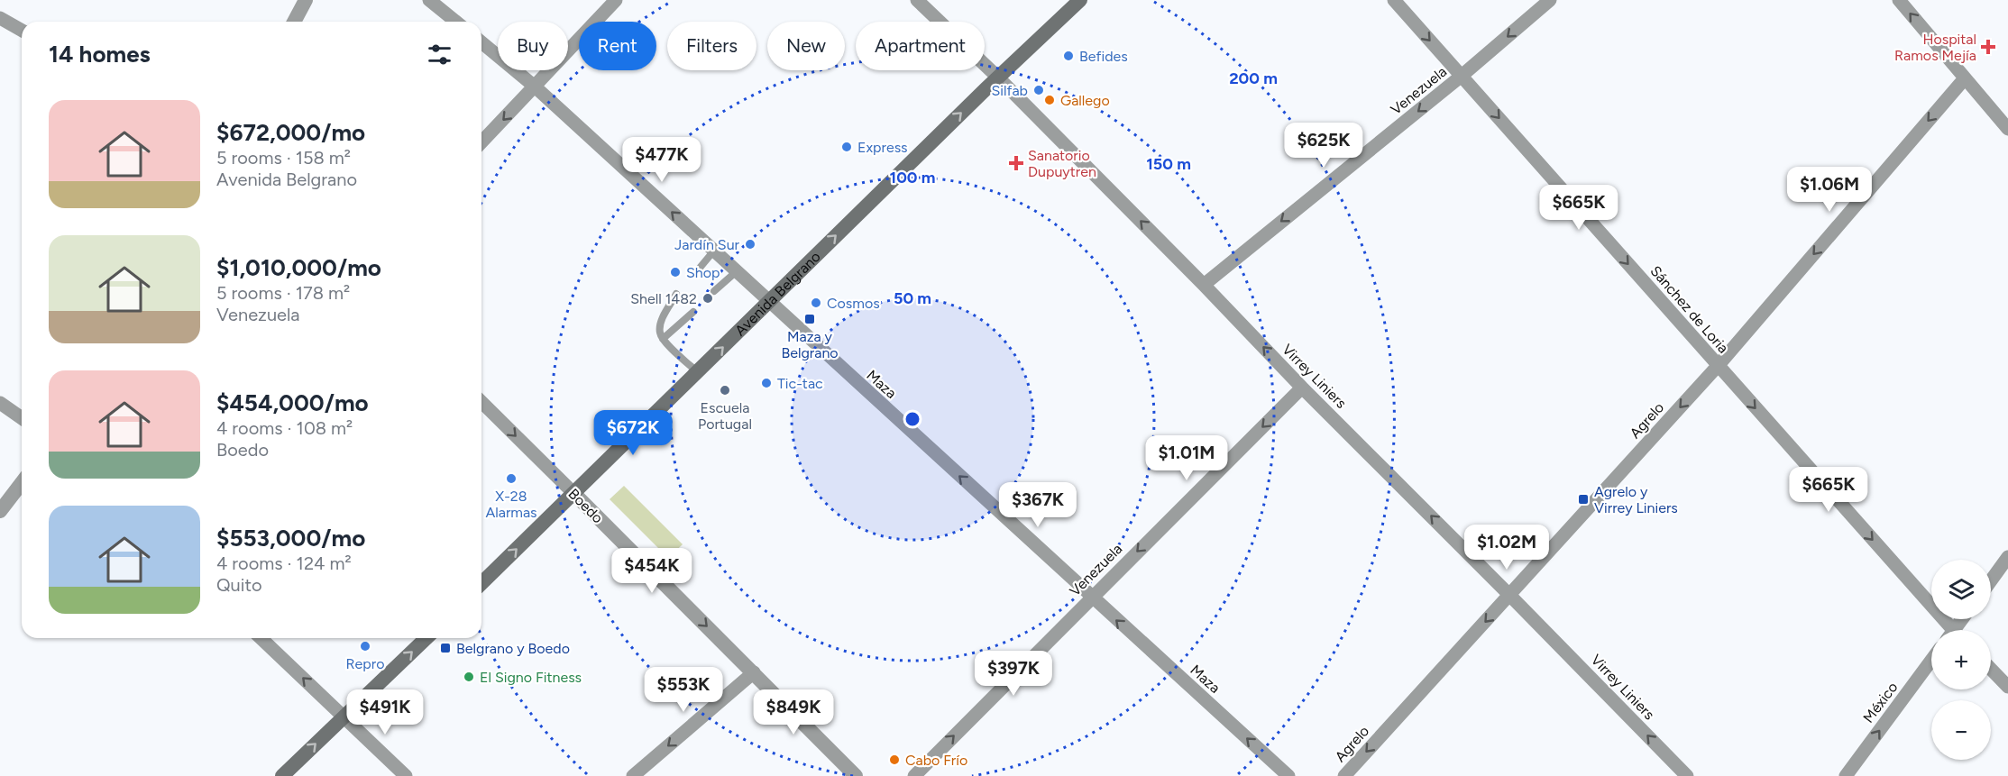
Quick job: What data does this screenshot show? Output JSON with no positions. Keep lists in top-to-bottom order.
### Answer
{
  "streets": {
    "main road": ["Avenida Belgrano"],
    "street": [
      "Venezuela",
      "Sánchez de Loria",
      "Virrey Liniers",
      "Maza",
      "Agrelo",
      "Boedo",
      "México"
    ]
  },
  "crossings": [
    ["Venezuela", "Sánchez de Loria"],
    ["Venezuela", "Virrey Liniers"],
    ["Venezuela", "Maza"],
    ["Avenida Belgrano", "Virrey Liniers"],
    ["Avenida Belgrano", "Maza"],
    ["Avenida Belgrano", "Boedo"],
    ["Sánchez de Loria", "Agrelo"],
    ["Virrey Liniers", "Agrelo"]
  ],
  "one_way": [
    "Avenida Belgrano",
    "Sánchez de Loria",
    "Virrey Liniers",
    "Maza",
    "Agrelo",
    "Boedo",
    "México"
  ],
  "places": {
    "health": ["Hospital Ramos Mejía", "Sanatorio Dupuytren"],
    "other": [
      "Befides",
      "Silfab",
      "Gallego",
      "Express",
      "Jardín Sur",
      "Shop",
      "Shell 1482",
      "Cosmos",
      "Tic-tac",
      "Escuela Portugal",
      "X-28 Alarmas",
      "Repro",
      "El Signo Fitness",
      "Cabo Frío"
    ],
    "transit": ["Maza y Belgrano", "Agrelo y Virrey Liniers", "Belgrano y Boedo"]
  },
  "page": {
    "chip": [
      "Buy",
      "Rent",
      "Filters",
      "New",
      "Apartment"
    ],
    "heading": "14 homes",
    "list": [
      {
        "name": "$672,000/mo",
        "note": "5 rooms · 158 m² · Avenida Belgrano"
      },
      {
        "name": "$1,010,000/mo",
        "note": "5 rooms · 178 m² · Venezuela"
      },
      {
        "name": "$454,000/mo",
        "note": "4 rooms · 108 m² · Boedo"
      },
      {
        "name": "$553,000/mo",
        "note": "4 rooms · 124 m² · Quito"
      }
    ],
    "price": [
      "$625K",
      "$477K",
      "$1.06M",
      "$665K",
      "$672K",
      "$1.01M",
      "$665K",
      "$367K",
      "$1.02M",
      "$454K",
      "$397K",
      "$553K",
      "$491K",
      "$849K"
    ],
    "map_buttons": ["+", "−"]
  },
  "rings": [
    "200 m",
    "150 m",
    "100 m",
    "50 m"
  ]
}
